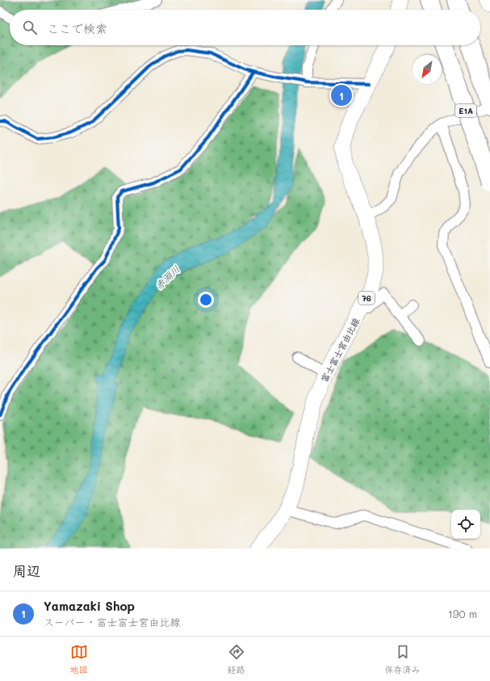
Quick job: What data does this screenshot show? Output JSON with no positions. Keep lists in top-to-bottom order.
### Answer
{
  "streets": {
    "highway": ["E1A"],
    "main road": ["76", "富士富士宮由比線"]
  },
  "water": ["赤淵川"],
  "north": "bottom left",
  "page": {
    "search": "ここで検索",
    "pins": "1",
    "heading": "周辺",
    "list": [
      {
        "mark": "1",
        "name": "Yamazaki Shop",
        "note": "スーパー · 富士富士宮由比線",
        "value": "190 m"
      }
    ],
    "nav": ["地図", "経路", "保存済み"]
  }
}
